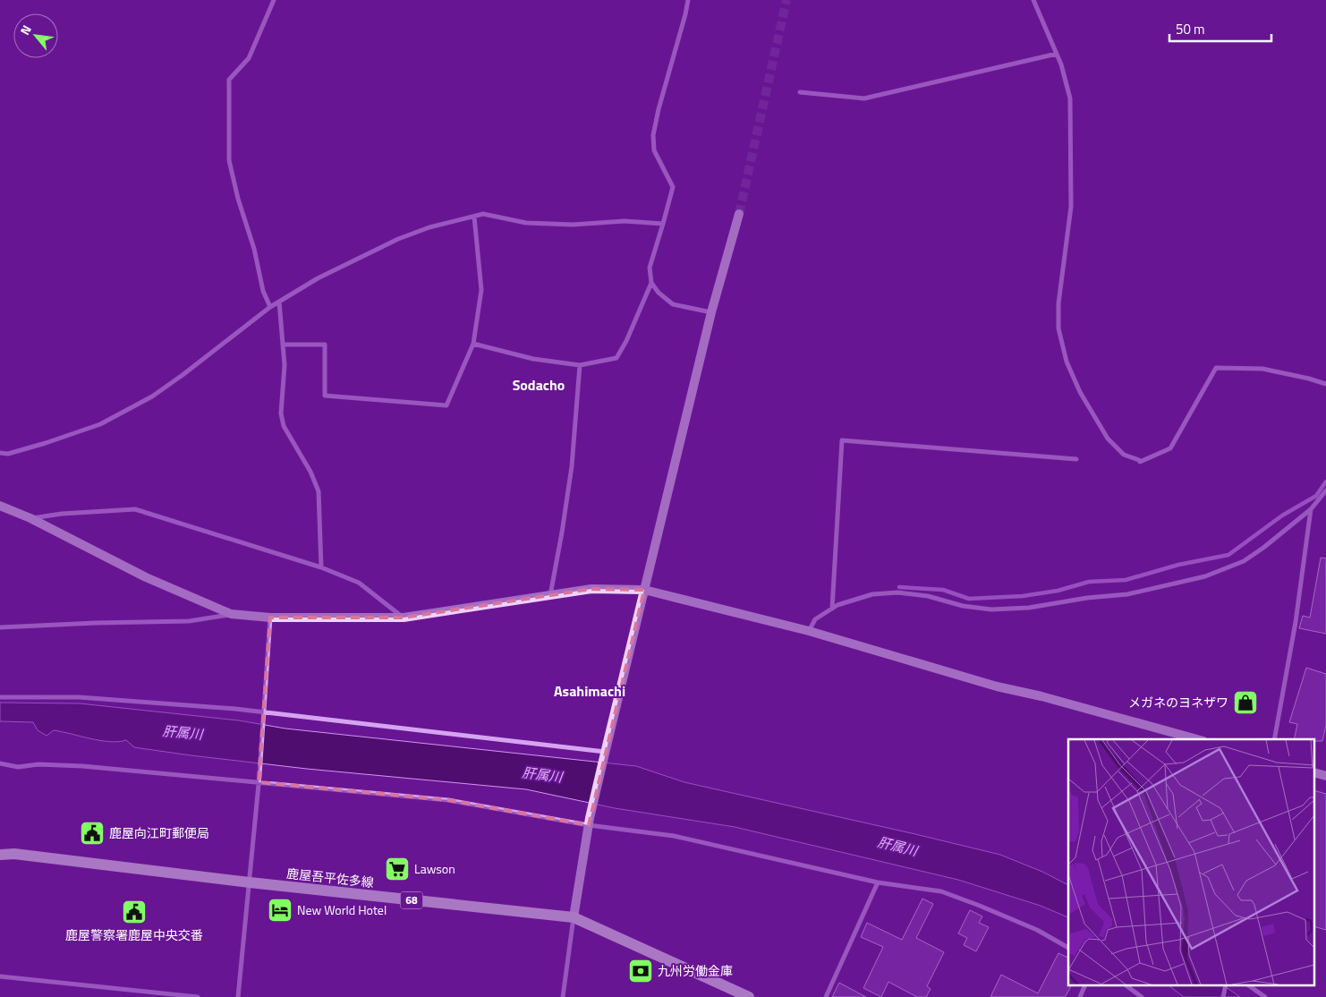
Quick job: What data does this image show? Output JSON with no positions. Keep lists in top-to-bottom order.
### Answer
{
  "streets": {
    "main road": ["鹿屋吾平佐多線", "68"]
  },
  "districts": ["Sodacho", "Asahimachi"],
  "water": ["肝属川"],
  "places": {
    "shop": ["メガネのヨネザワ"],
    "public building": ["鹿屋向江町郵便局", "鹿屋警察署鹿屋中央交番"],
    "supermarket": ["Lawson"],
    "hotel": ["New World Hotel"],
    "bank": ["九州労働金庫"]
  },
  "scale_bar": "50 m",
  "north": "top left"
}
